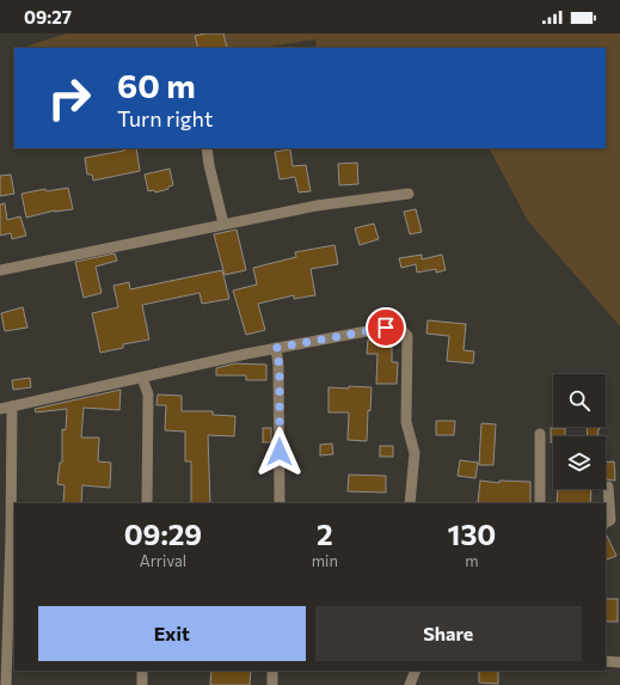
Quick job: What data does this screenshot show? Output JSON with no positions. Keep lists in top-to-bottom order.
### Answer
{
  "page": {
    "status": "09:27",
    "turn": ["60 m", "Turn right"],
    "eta": [
      "09:29",
      "Arrival",
      "2",
      "min",
      "130",
      "m"
    ],
    "buttons": ["Exit", "Share"]
  }
}
